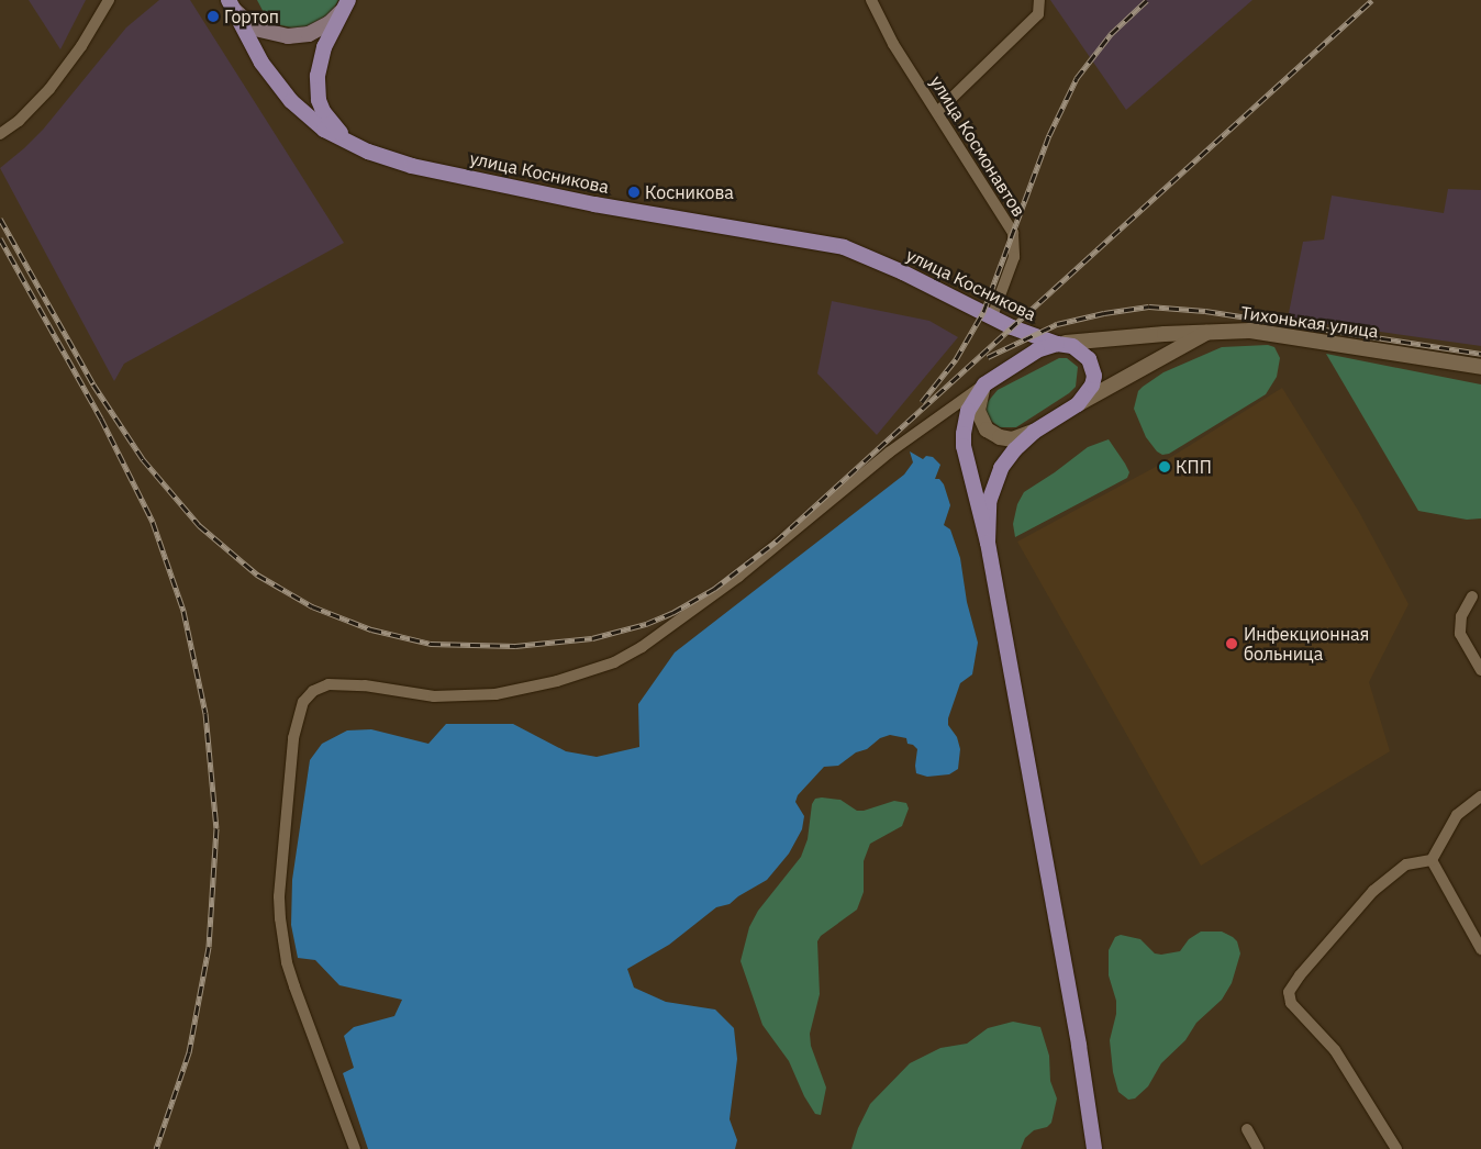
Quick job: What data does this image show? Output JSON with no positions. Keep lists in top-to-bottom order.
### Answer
{
  "streets": {
    "main road": ["улица Косникова"],
    "street": ["улица Космонавтов", "Тихонькая улица"]
  },
  "crossings": [
    ["улица Космонавтов", "улица Косникова"],
    ["улица Косникова", "Тихонькая улица"]
  ],
  "places": [
    "Гортоп",
    "Косникова",
    "КПП",
    "Инфекционная больница"
  ]
}
